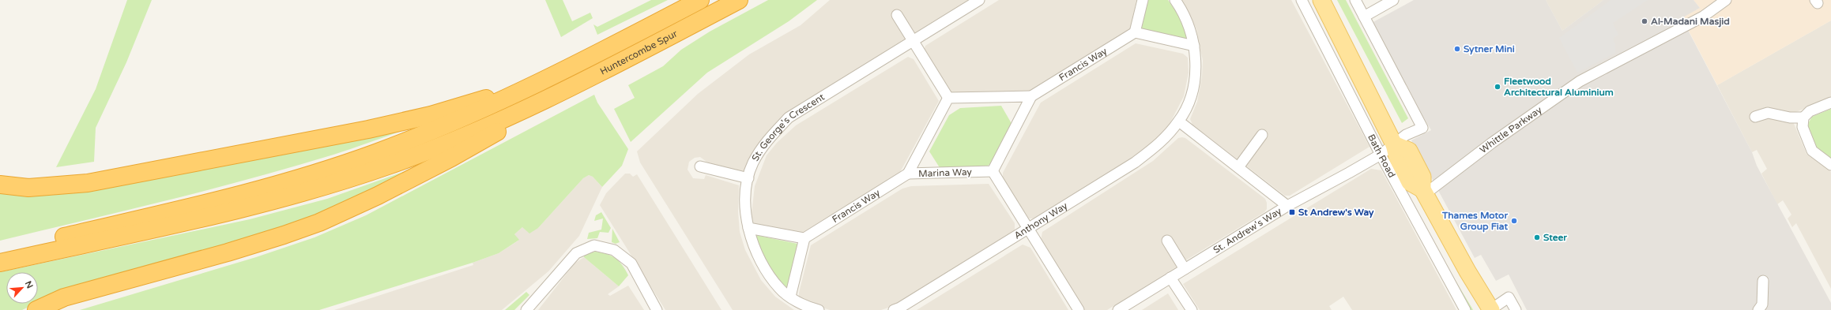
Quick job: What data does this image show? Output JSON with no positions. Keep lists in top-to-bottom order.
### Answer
{
  "streets": {
    "highway": ["Huntercombe Spur"],
    "main road": ["Bath Road"],
    "street": [
      "Francis Way",
      "St. George's Crescent",
      "Whittle Parkway",
      "Marina Way",
      "Anthony Way",
      "St. Andrew's Way"
    ]
  },
  "crossings": [
    ["Francis Way", "Marina Way"],
    ["Whittle Parkway", "Bath Road"],
    ["Bath Road", "St. Andrew's Way"]
  ],
  "places": {
    "other": [
      "Al-Madani Masjid",
      "Sytner Mini",
      "Fleetwood Architectural Aluminium",
      "Thames Motor Group Fiat",
      "Steer"
    ],
    "transit": ["St Andrew's Way"]
  },
  "north": "top right"
}
